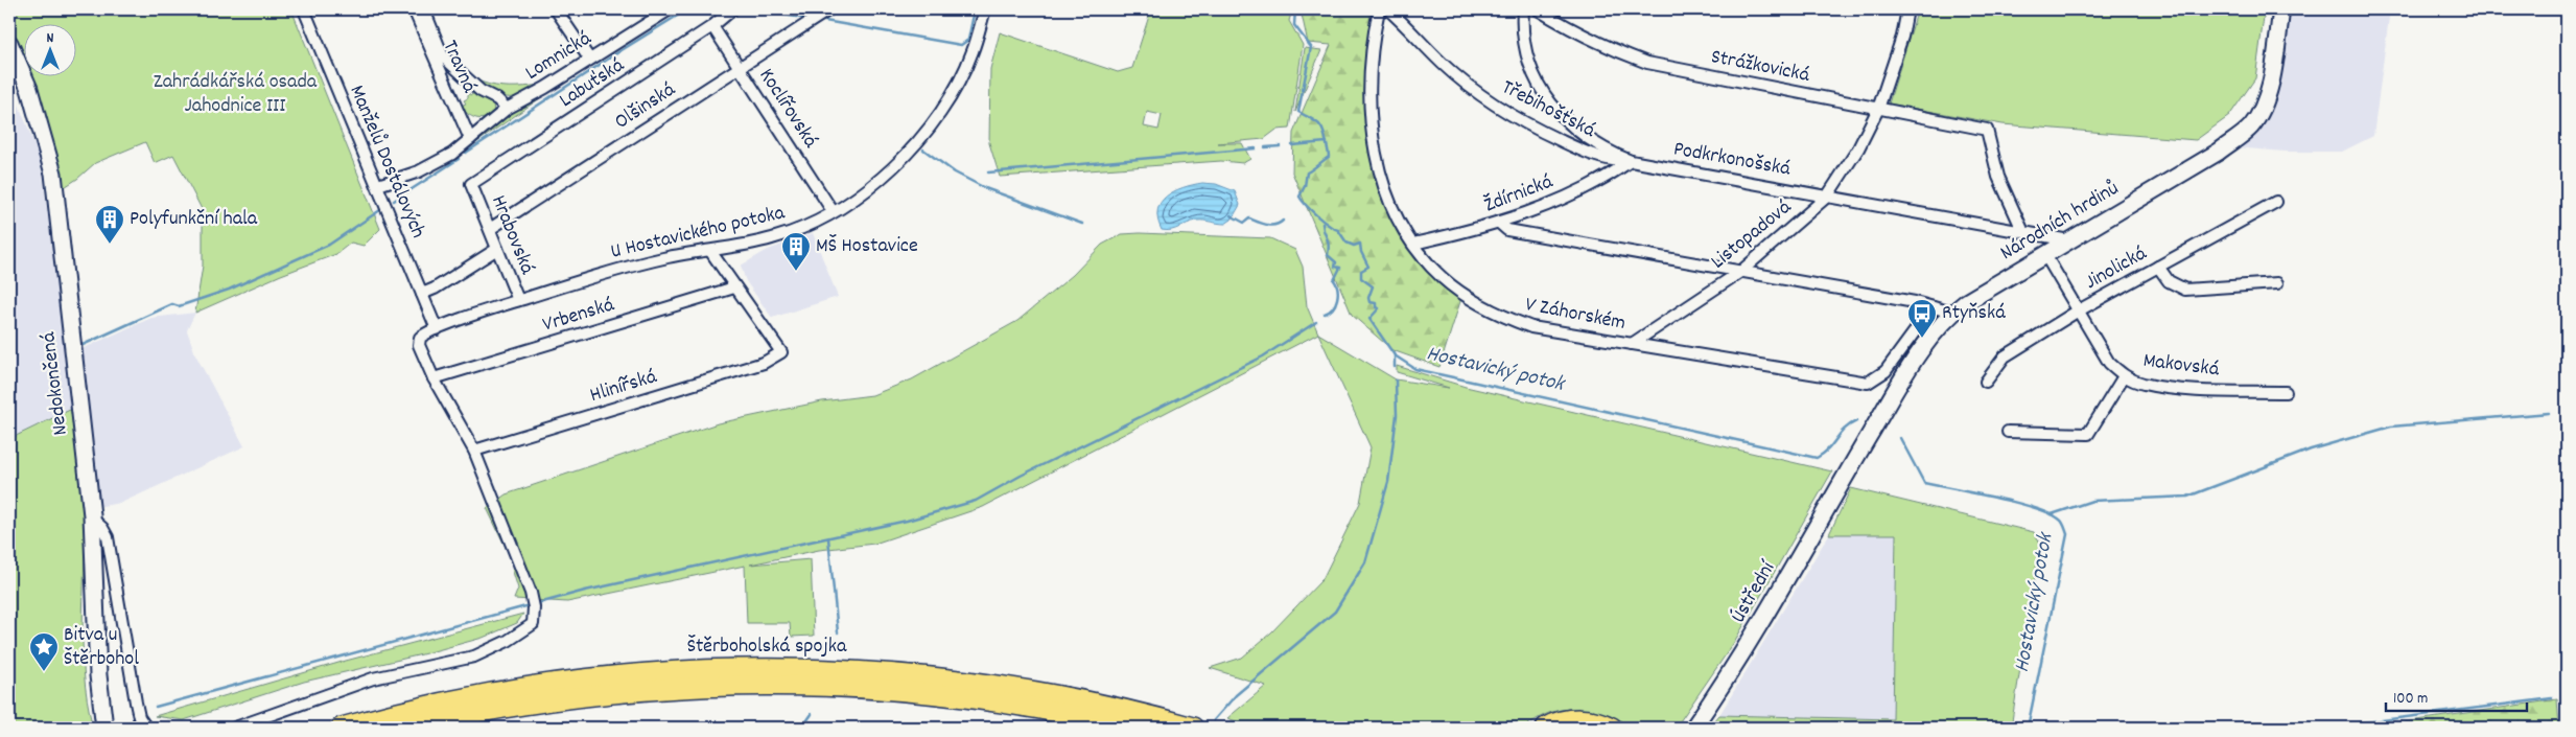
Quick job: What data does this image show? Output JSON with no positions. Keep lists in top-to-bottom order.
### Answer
{
  "streets": {
    "highway": ["Štěrboholská spojka"],
    "street": [
      "Lomnická",
      "Travná",
      "Strážkovická",
      "Labuťská",
      "Olšinská",
      "Koclířovská",
      "Třebihošťská",
      "Podkrkonošská",
      "Manželů Dostálových",
      "Ždírnická",
      "Národních hrdinů",
      "U Hostavického potoka",
      "Hrabovská",
      "Listopadová",
      "Jinolická",
      "V Záhorském",
      "Vrbenská",
      "Makovská",
      "Nedokončená",
      "Hlinířská",
      "Ústřední"
    ]
  },
  "crossings": [
    ["Lomnická", "Travná"],
    ["Lomnická", "Manželů Dostálových"],
    ["Strážkovická", "Podkrkonošská"],
    ["Strážkovická", "Listopadová"],
    ["Labuťská", "Koclířovská"],
    ["Labuťská", "Hrabovská"],
    ["Olšinská", "Koclířovská"],
    ["Olšinská", "Hrabovská"],
    ["Koclířovská", "U Hostavického potoka"],
    ["Třebihošťská", "Podkrkonošská"],
    ["Třebihošťská", "Ždírnická"],
    ["Podkrkonošská", "Ždírnická"],
    ["Podkrkonošská", "Národních hrdinů"],
    ["Podkrkonošská", "Listopadová"],
    ["Manželů Dostálových", "U Hostavického potoka"],
    ["Ždírnická", "V Záhorském"],
    ["Národních hrdinů", "Makovská"],
    ["Národních hrdinů", "Ústřední"],
    ["U Hostavického potoka", "Hrabovská"],
    ["U Hostavického potoka", "Vrbenská"],
    ["Listopadová", "V Záhorském"],
    ["Jinolická", "Makovská"],
    ["Vrbenská", "Hlinířská"]
  ],
  "water": ["Hostavický potok"],
  "parks": ["Zahrádkářská osada Jahodnice III"],
  "places": {
    "building": ["Polyfunkční hala", "MŠ Hostavice"],
    "bus stop": ["Rtyňská"],
    "place": ["Bitva u Štěrbohol"]
  },
  "scale_bar": "100 m",
  "north": "top"
}
